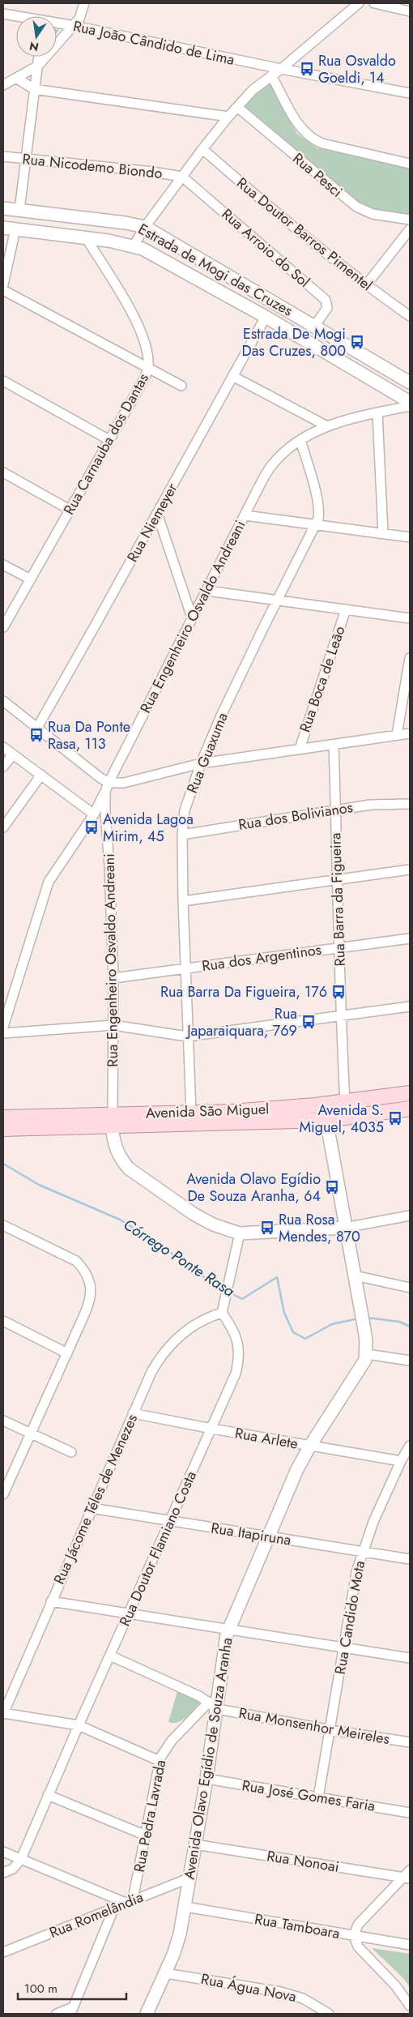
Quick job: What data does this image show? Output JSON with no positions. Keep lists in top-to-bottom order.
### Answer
{
  "streets": {
    "main road": ["Estrada de Mogi das Cruzes", "Avenida São Miguel", "Avenida Olavo Egídio de Souza Aranha"],
    "street": [
      "Rua João Cândido de Lima",
      "Rua Nicodemo Biondo",
      "Rua Pesci",
      "Rua Doutor Barros Pimentel",
      "Rua Arroio do Sol",
      "Rua Carnauba dos Dantas",
      "Rua Niemeyer",
      "Rua Engenheiro Osvaldo Andreani",
      "Rua Boca de Leão",
      "Rua Guaxuma",
      "Rua dos Bolivianos",
      "Rua Barra da Figueira",
      "Rua dos Argentinos",
      "Rua Arlete",
      "Rua Jácome Téles de Menezes",
      "Rua Itapiruna",
      "Rua Doutor Flamiano Costa",
      "Rua Candido Mota",
      "Rua Monsenhor Meireles",
      "Rua José Gomes Faria",
      "Rua Pedra Lavrada",
      "Rua Nonoai",
      "Rua Romelândia",
      "Rua Tamboara",
      "Rua Água Nova"
    ]
  },
  "crossings": [
    ["Rua Nicodemo Biondo", "Rua Arroio do Sol"],
    ["Rua Arroio do Sol", "Estrada de Mogi das Cruzes"],
    ["Estrada de Mogi das Cruzes", "Rua Carnauba dos Dantas"],
    ["Estrada de Mogi das Cruzes", "Rua Niemeyer"],
    ["Rua Engenheiro Osvaldo Andreani", "Rua Guaxuma"],
    ["Rua Engenheiro Osvaldo Andreani", "Rua dos Argentinos"],
    ["Rua Engenheiro Osvaldo Andreani", "Avenida São Miguel"],
    ["Rua Guaxuma", "Rua dos Bolivianos"],
    ["Rua Guaxuma", "Rua dos Argentinos"],
    ["Rua Guaxuma", "Avenida São Miguel"],
    ["Rua dos Bolivianos", "Rua Barra da Figueira"],
    ["Rua Barra da Figueira", "Rua dos Argentinos"],
    ["Rua Barra da Figueira", "Avenida São Miguel"],
    ["Rua Arlete", "Rua Jácome Téles de Menezes"],
    ["Rua Arlete", "Rua Doutor Flamiano Costa"],
    ["Rua Arlete", "Rua Candido Mota"],
    ["Rua Arlete", "Avenida Olavo Egídio de Souza Aranha"],
    ["Rua Jácome Téles de Menezes", "Rua Itapiruna"],
    ["Rua Jácome Téles de Menezes", "Rua Doutor Flamiano Costa"],
    ["Rua Itapiruna", "Rua Doutor Flamiano Costa"],
    ["Rua Itapiruna", "Rua Candido Mota"],
    ["Rua Itapiruna", "Avenida Olavo Egídio de Souza Aranha"],
    ["Rua Doutor Flamiano Costa", "Rua Monsenhor Meireles"],
    ["Rua Candido Mota", "Rua Monsenhor Meireles"],
    ["Rua Candido Mota", "Rua José Gomes Faria"],
    ["Rua Monsenhor Meireles", "Avenida Olavo Egídio de Souza Aranha"],
    ["Rua Monsenhor Meireles", "Rua Pedra Lavrada"],
    ["Avenida Olavo Egídio de Souza Aranha", "Rua José Gomes Faria"],
    ["Avenida Olavo Egídio de Souza Aranha", "Rua Pedra Lavrada"],
    ["Avenida Olavo Egídio de Souza Aranha", "Rua Nonoai"],
    ["Avenida Olavo Egídio de Souza Aranha", "Rua Romelândia"],
    ["Avenida Olavo Egídio de Souza Aranha", "Rua Tamboara"],
    ["Avenida Olavo Egídio de Souza Aranha", "Rua Água Nova"],
    ["Rua Pedra Lavrada", "Rua Romelândia"]
  ],
  "water": ["Córrego Ponte Rasa"],
  "places": {
    "bus stop": [
      "Rua Osvaldo Goeldi, 14",
      "Estrada De Mogi Das Cruzes, 800",
      "Rua Da Ponte Rasa, 113",
      "Avenida Lagoa Mirim, 45",
      "Rua Barra Da Figueira, 176",
      "Rua Japaraiquara, 769",
      "Avenida S. Miguel, 4035",
      "Avenida Olavo Egídio De Souza Aranha, 64",
      "Rua Rosa Mendes, 870"
    ]
  },
  "scale_bar": "100 m",
  "north": "bottom"
}
